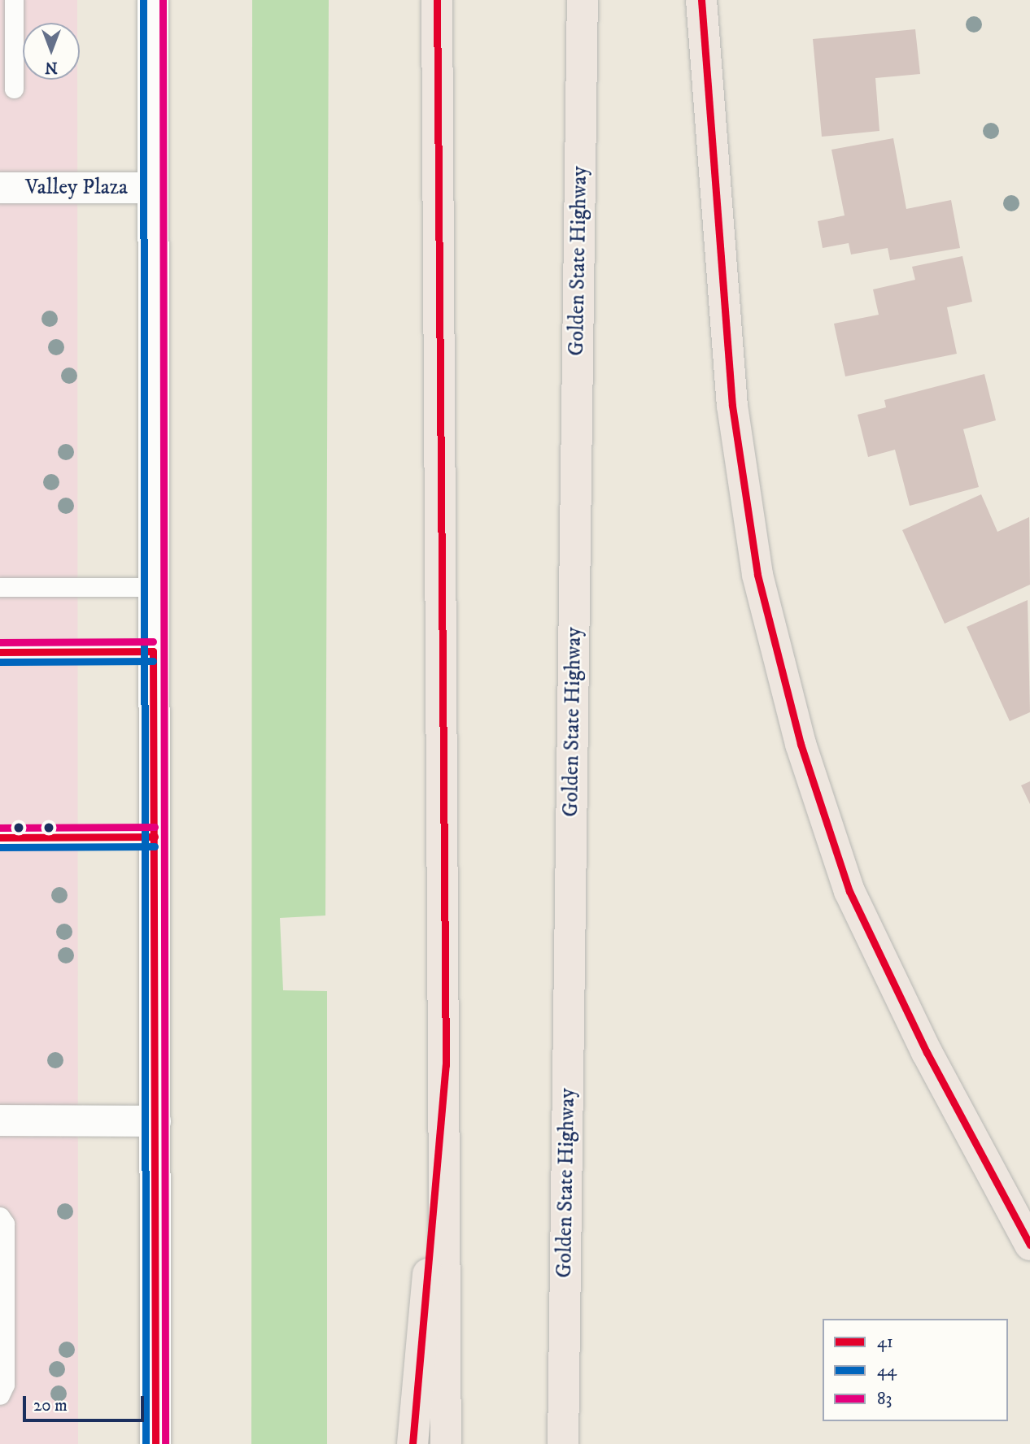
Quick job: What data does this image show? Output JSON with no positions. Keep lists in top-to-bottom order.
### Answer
{
  "streets": {
    "highway": ["Golden State Highway"],
    "street": ["Valley Plaza"]
  },
  "lines": ["transit line 41", "transit line 44", "transit line 83"],
  "legend": ["41", "44", "83"],
  "scale_bar": "20 m",
  "north": "bottom"
}
